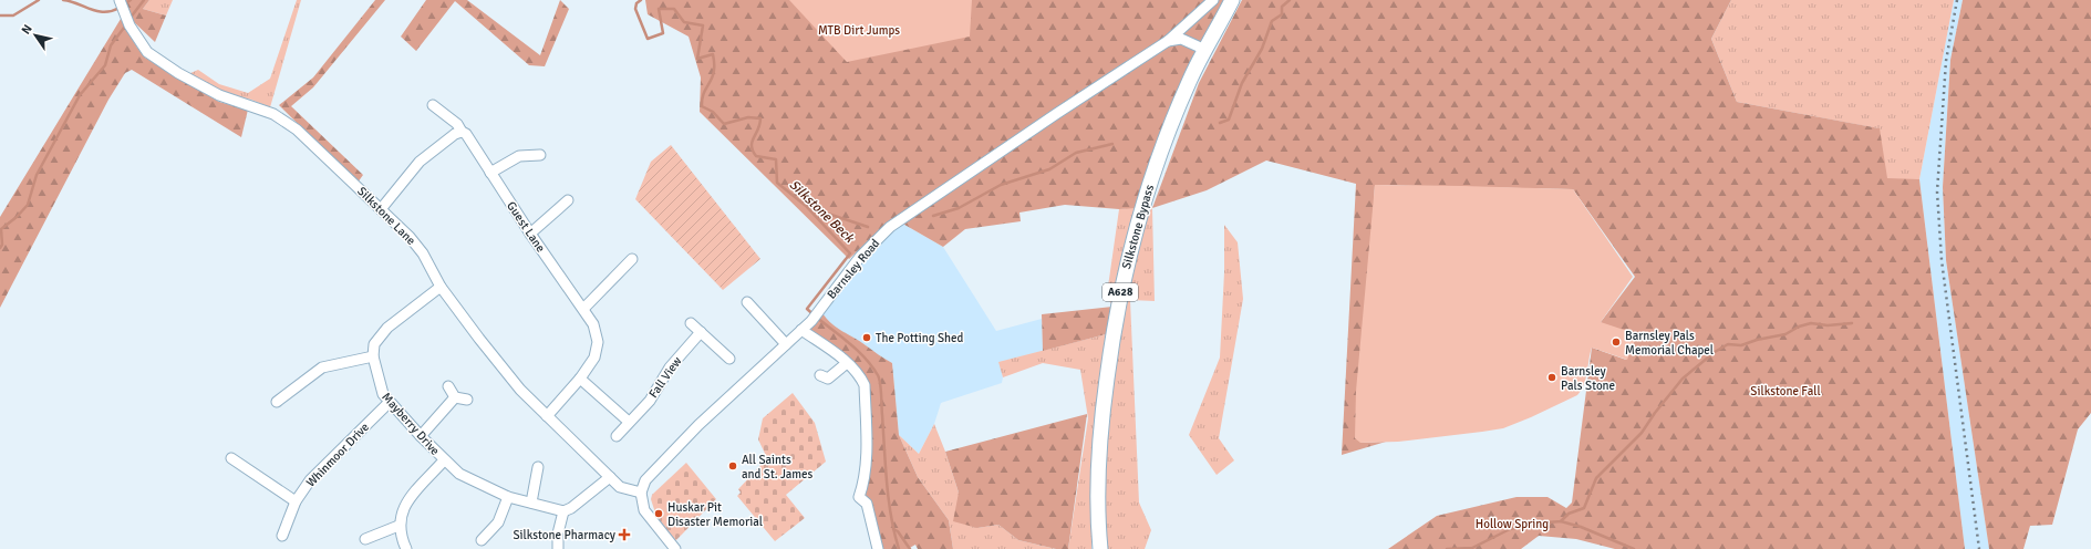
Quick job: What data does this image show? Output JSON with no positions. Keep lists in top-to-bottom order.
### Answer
{
  "streets": {
    "highway": ["Silkstone Bypass", "A628"],
    "street": [
      "Silkstone Lane",
      "Guest Lane",
      "Barnsley Road",
      "Fall View",
      "Mayberry Drive",
      "Whinmoor Drive"
    ]
  },
  "crossings": [
    ["Silkstone Lane", "Guest Lane"],
    ["Silkstone Lane", "Barnsley Road"],
    ["Silkstone Lane", "Mayberry Drive"],
    ["Mayberry Drive", "Whinmoor Drive"]
  ],
  "water": ["Silkstone Beck"],
  "parks": ["MTB Dirt Jumps", "Silkstone Fall", "Hollow Spring"],
  "places": {
    "other": [
      "The Potting Shed",
      "Barnsley Pals Memorial Chapel",
      "Barnsley Pals Stone",
      "All Saints and St. James",
      "Huskar Pit Disaster Memorial"
    ],
    "health": ["Silkstone Pharmacy"]
  },
  "north": "top left"
}
